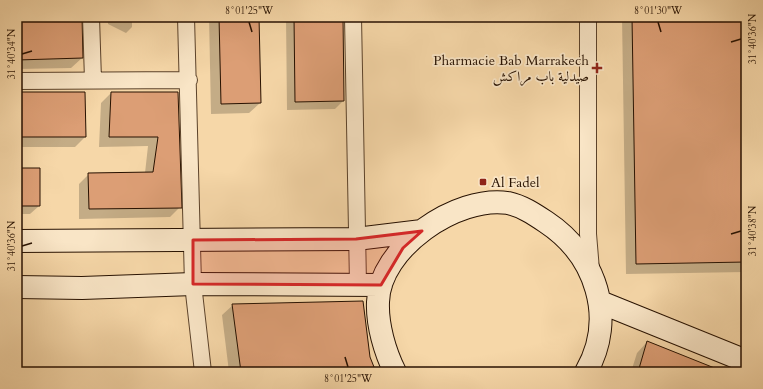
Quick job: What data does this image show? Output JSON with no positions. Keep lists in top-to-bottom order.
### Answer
{
  "places": {
    "health": ["Pharmacie Bab Marrakech صيدلية باب مراكش"],
    "transit": ["Al Fadel"]
  },
  "coordinates": [
    "8°01'25\"W",
    "8°01'30\"W",
    "31°40'36\"N",
    "31°40'34\"N",
    "31°40'38\"N"
  ]
}
